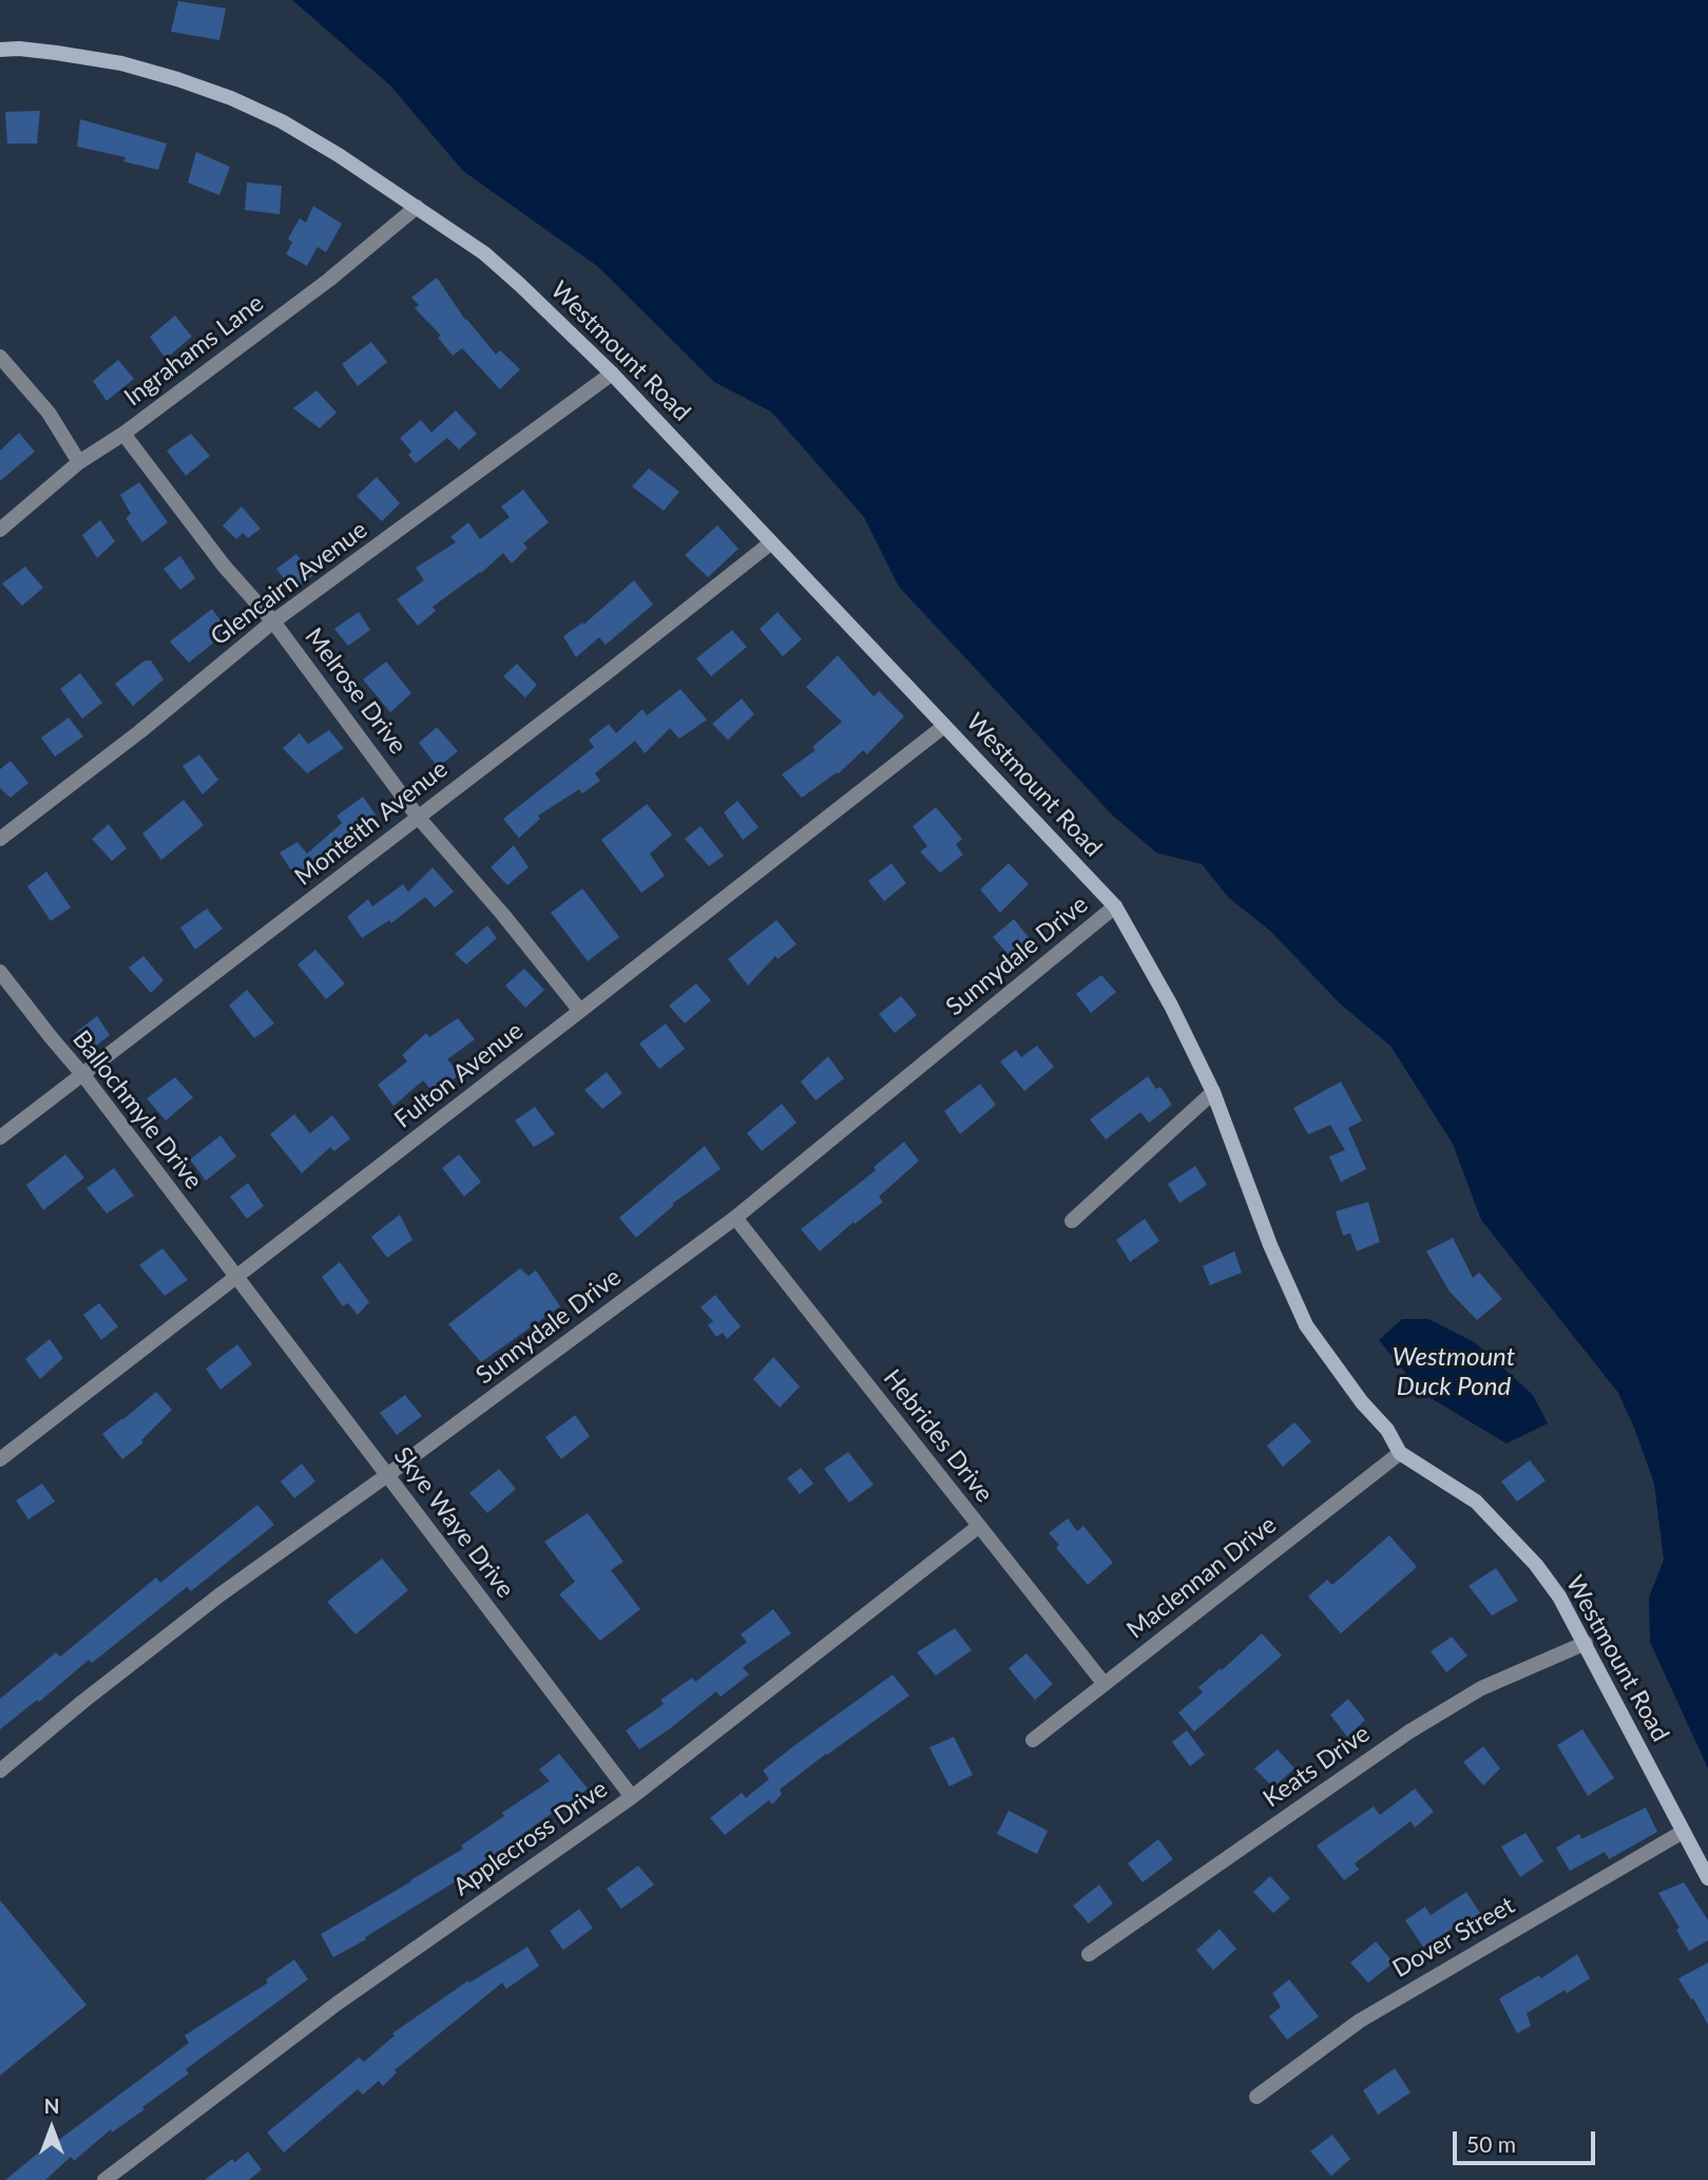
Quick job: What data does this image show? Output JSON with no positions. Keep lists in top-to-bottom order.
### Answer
{
  "streets": {
    "main road": ["Westmount Road"],
    "street": [
      "Ingrahams Lane",
      "Glencairn Avenue",
      "Melrose Drive",
      "Monteith Avenue",
      "Sunnydale Drive",
      "Fulton Avenue",
      "Ballochmyle Drive",
      "Hebrides Drive",
      "Skye Waye Drive",
      "Maclennan Drive",
      "Keats Drive",
      "Applecross Drive",
      "Dover Street"
    ]
  },
  "crossings": [
    ["Ingrahams Lane", "Westmount Road"],
    ["Ingrahams Lane", "Melrose Drive"],
    ["Westmount Road", "Glencairn Avenue"],
    ["Westmount Road", "Monteith Avenue"],
    ["Westmount Road", "Sunnydale Drive"],
    ["Westmount Road", "Fulton Avenue"],
    ["Westmount Road", "Maclennan Drive"],
    ["Westmount Road", "Keats Drive"],
    ["Westmount Road", "Dover Street"],
    ["Glencairn Avenue", "Melrose Drive"],
    ["Melrose Drive", "Monteith Avenue"],
    ["Melrose Drive", "Fulton Avenue"],
    ["Monteith Avenue", "Ballochmyle Drive"],
    ["Sunnydale Drive", "Hebrides Drive"],
    ["Sunnydale Drive", "Skye Waye Drive"],
    ["Fulton Avenue", "Ballochmyle Drive"],
    ["Fulton Avenue", "Skye Waye Drive"],
    ["Ballochmyle Drive", "Skye Waye Drive"],
    ["Hebrides Drive", "Maclennan Drive"],
    ["Hebrides Drive", "Applecross Drive"],
    ["Skye Waye Drive", "Applecross Drive"]
  ],
  "water": ["Westmount Duck Pond"],
  "scale_bar": "50 m",
  "north": "top"
}
